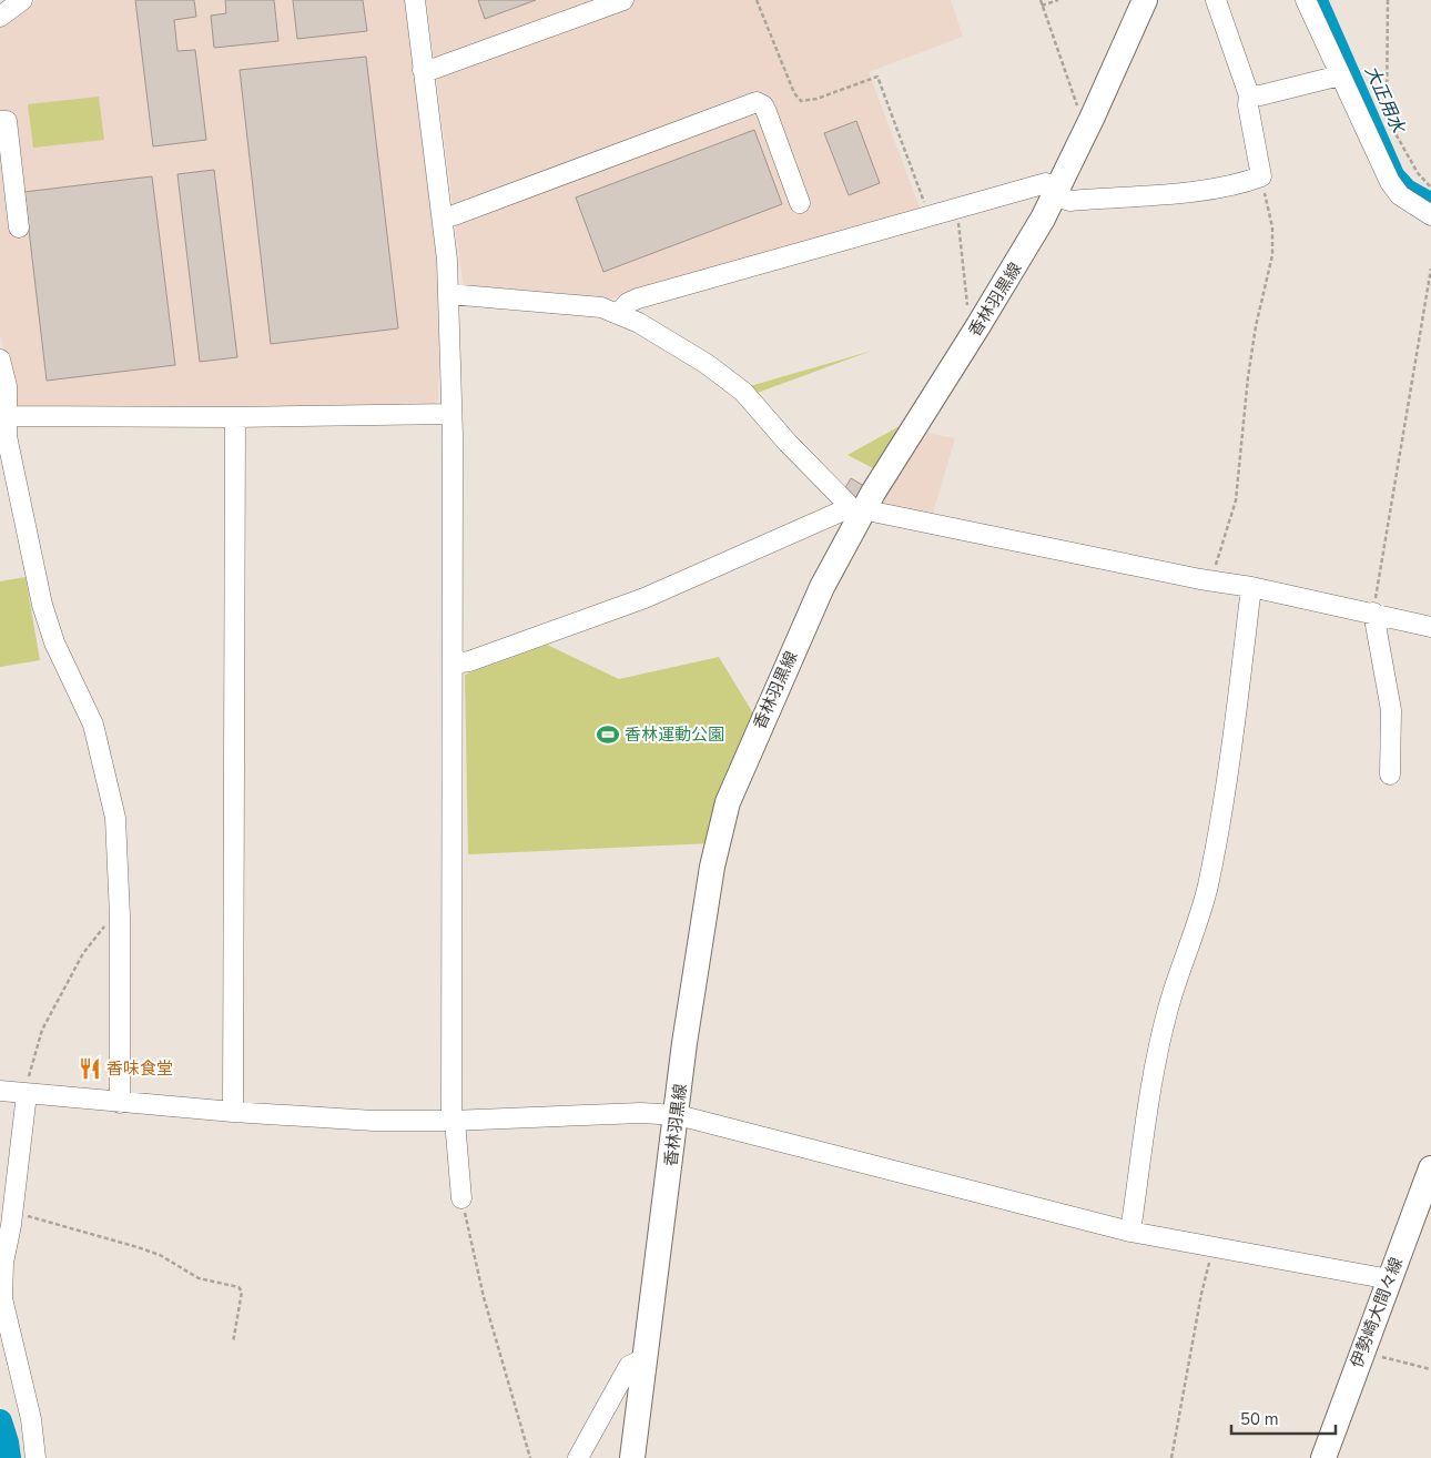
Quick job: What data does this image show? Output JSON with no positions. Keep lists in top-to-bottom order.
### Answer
{
  "streets": {
    "main road": ["香林羽黒線", "伊勢崎大間々線"]
  },
  "water": ["大正用水"],
  "places": {
    "sports": ["香林運動公園"],
    "restaurant": ["香味食堂"]
  },
  "scale_bar": "50 m"
}
